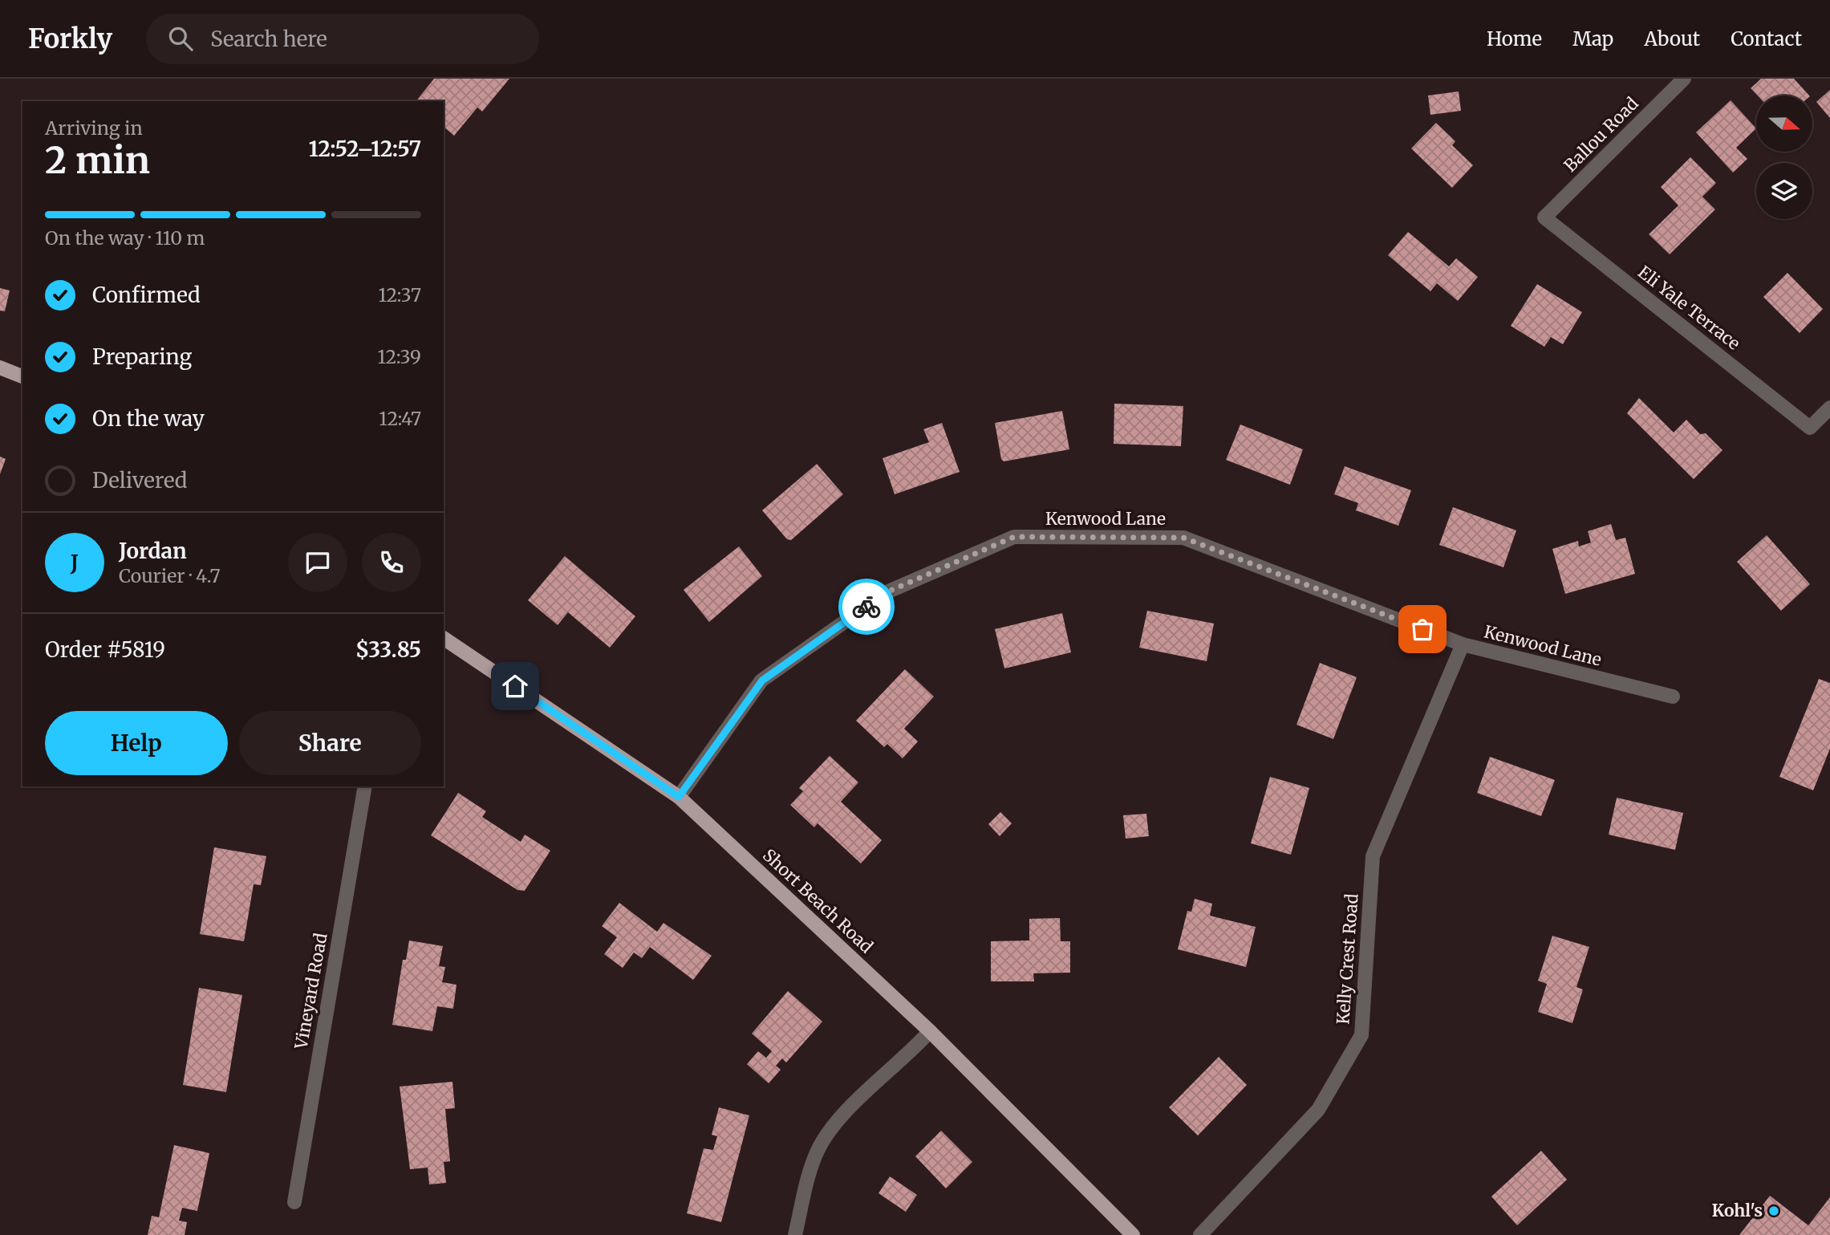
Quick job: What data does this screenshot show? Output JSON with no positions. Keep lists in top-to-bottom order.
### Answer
{
  "streets": {
    "main road": ["Short Beach Road"],
    "street": [
      "Ballou Road",
      "Eli Yale Terrace",
      "Kenwood Lane",
      "Kelly Crest Road",
      "Vineyard Road"
    ]
  },
  "crossings": [
    ["Ballou Road", "Eli Yale Terrace"],
    ["Kenwood Lane", "Short Beach Road"],
    ["Kenwood Lane", "Kelly Crest Road"]
  ],
  "places": ["Kohl's"],
  "north": "right",
  "page": {
    "header": "Forkly",
    "search": "Search here",
    "nav": [
      "Home",
      "Map",
      "About",
      "Contact"
    ],
    "heading": ["2 min", "Arriving in", "12:52–12:57"],
    "panel": [
      "Jordan",
      "Courier · 4.7",
      "Order #5819",
      "$33.85"
    ],
    "bar": "On the way · 110 m",
    "list": [
      ["Confirmed", "12:37"],
      ["Preparing", "12:39"],
      ["On the way", "12:47"],
      "Delivered"
    ],
    "round": "J",
    "buttons": ["Help", "Share"]
  }
}
